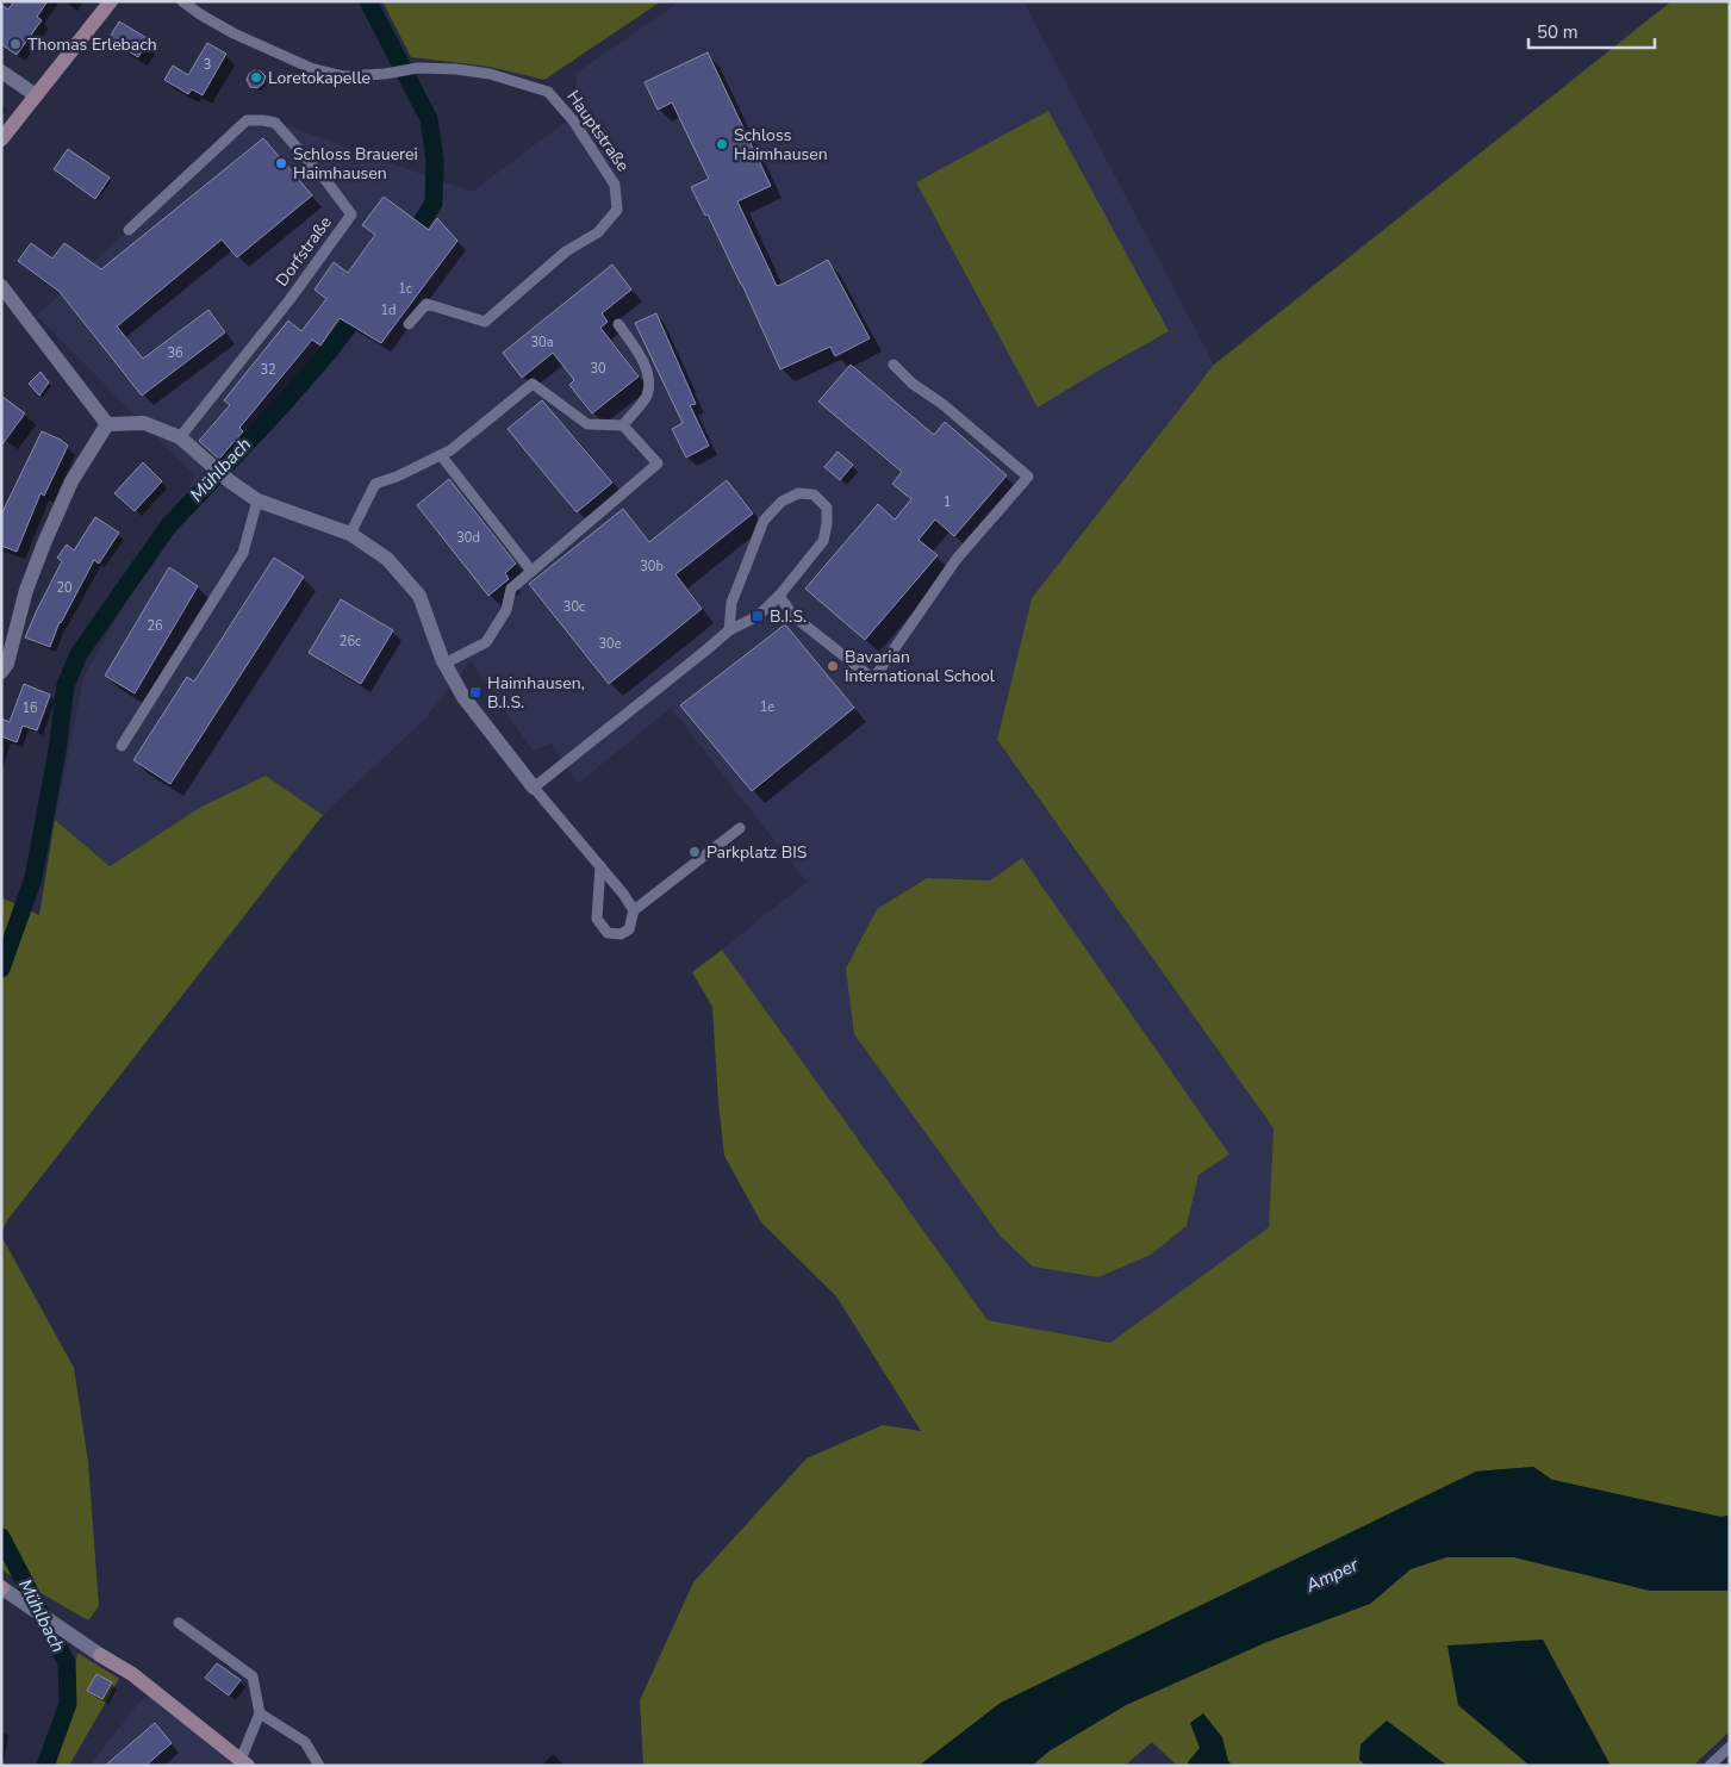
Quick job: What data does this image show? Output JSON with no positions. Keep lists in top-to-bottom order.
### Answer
{
  "streets": {
    "lane": ["Hauptstraße", "Dorfstraße"]
  },
  "water": ["Mühlbach", "Amper"],
  "places": {
    "other": [
      "Thomas Erlebach",
      "Loretokapelle",
      "Schloss Haimhausen",
      "Schloss Brauerei Haimhausen",
      "Bavarian International School",
      "Parkplatz BIS"
    ],
    "transit": ["B.I.S.", "Haimhausen, B.I.S."]
  },
  "house_numbers": [
    "3",
    "1c",
    "1d",
    "30a",
    "36",
    "30",
    "32",
    "1",
    "30d",
    "30b",
    "20",
    "30c",
    "26",
    "26c",
    "30e",
    "1e",
    "16"
  ],
  "scale_bar": "50 m"
}
